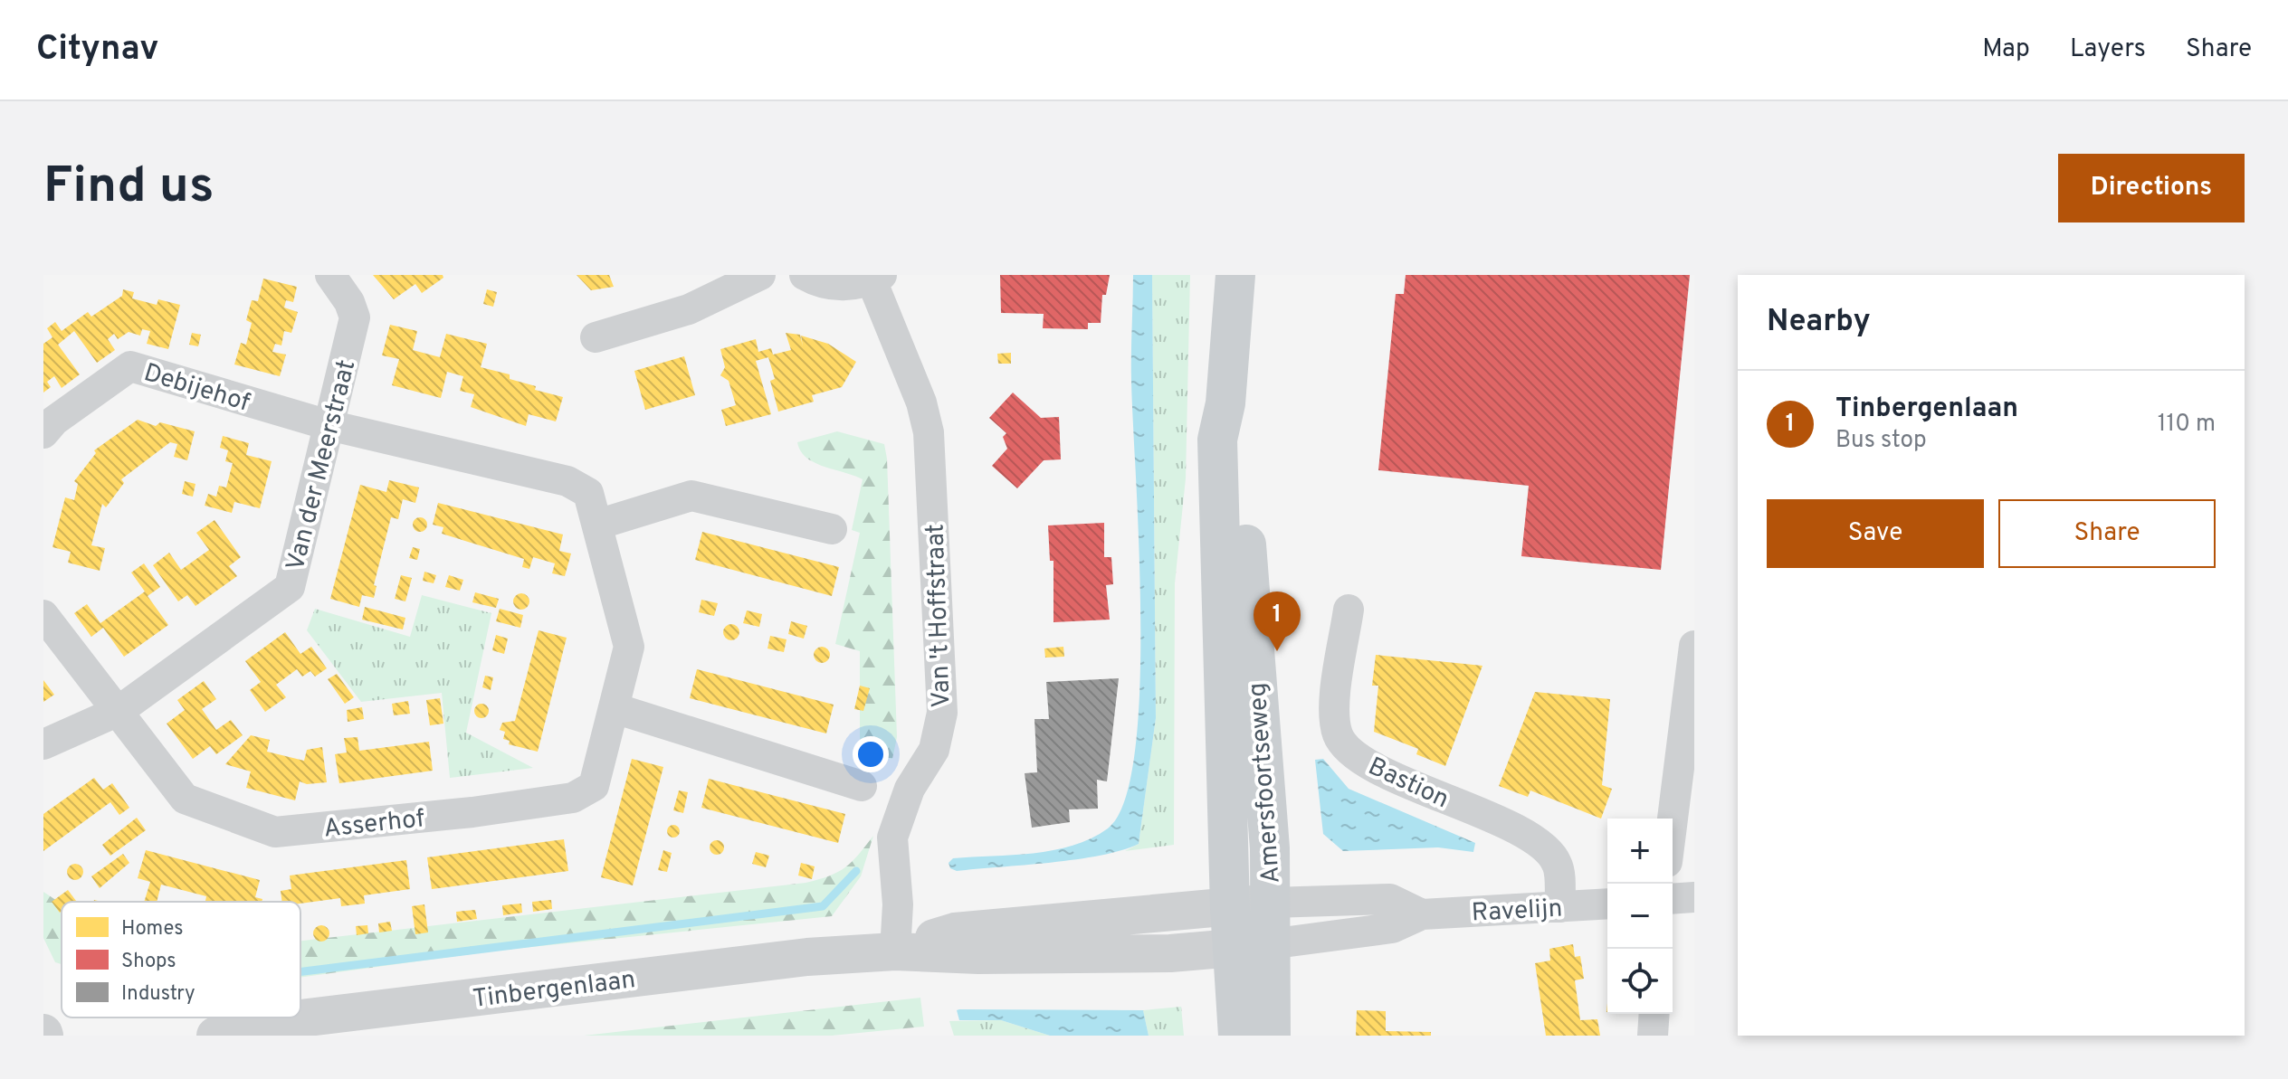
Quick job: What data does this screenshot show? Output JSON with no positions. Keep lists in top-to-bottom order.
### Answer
{
  "streets": {
    "main road": ["Amersfoortseweg"],
    "street": [
      "Debijehof",
      "Van der Meerstraat",
      "Van 't Hoffstraat",
      "Bastion",
      "Asserhof",
      "Ravelijn",
      "Tinbergenlaan"
    ]
  },
  "crossings": [
    ["Debijehof", "Van der Meerstraat"],
    ["Debijehof", "Asserhof"],
    ["Van der Meerstraat", "Asserhof"],
    ["Van 't Hoffstraat", "Tinbergenlaan"],
    ["Bastion", "Ravelijn"],
    ["Amersfoortseweg", "Ravelijn"],
    ["Amersfoortseweg", "Tinbergenlaan"],
    ["Ravelijn", "Tinbergenlaan"]
  ],
  "legend": ["Homes", "Shops", "Industry"],
  "page": {
    "header": "Citynav",
    "nav": ["Map", "Layers", "Share"],
    "buttons": [
      "Directions",
      ["Save", "Share"]
    ],
    "title": "Find us",
    "heading": "Nearby",
    "list": [
      {
        "mark": "1",
        "name": "Tinbergenlaan",
        "note": "Bus stop",
        "value": "110 m"
      }
    ],
    "pins": "1",
    "map_buttons": ["+", "−"]
  }
}
